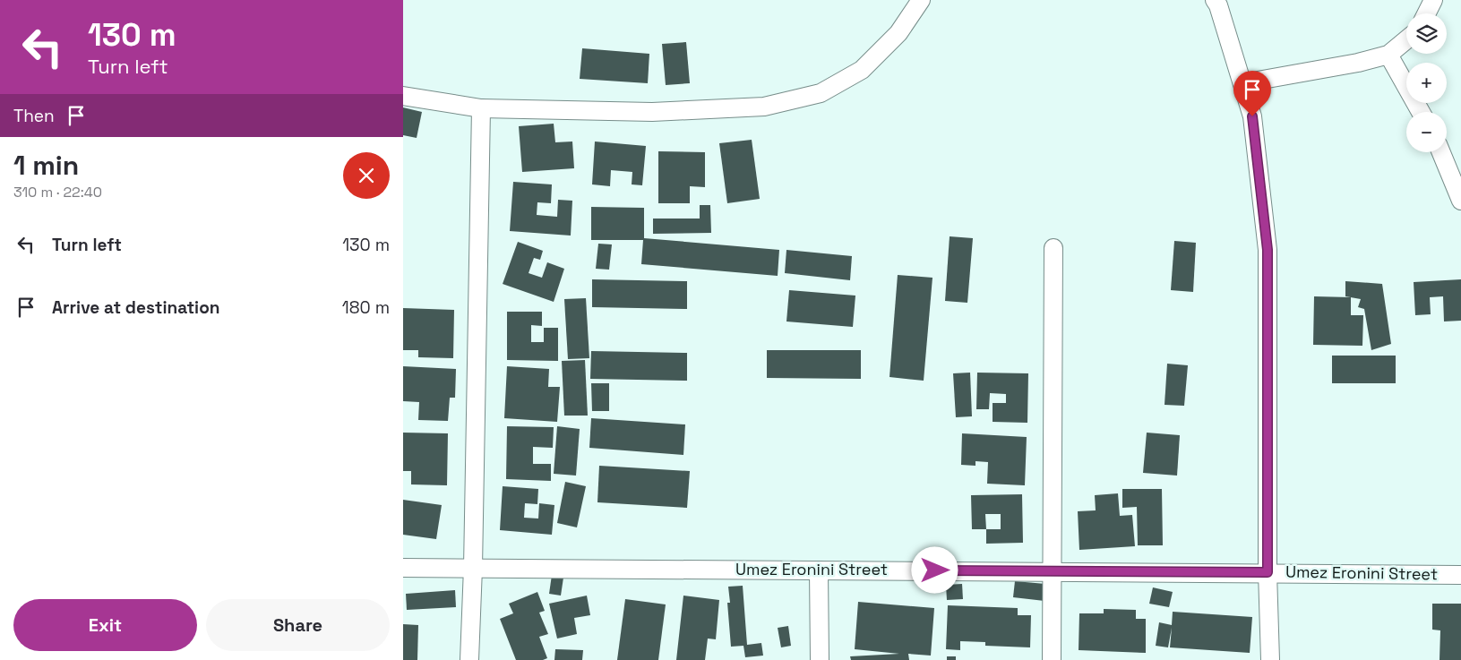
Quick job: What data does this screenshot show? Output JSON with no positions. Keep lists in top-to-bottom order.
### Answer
{
  "streets": {
    "street": ["Umez Eronini Street"]
  },
  "page": {
    "turn": ["130 m", "Turn left"],
    "map_buttons": ["+", "−"],
    "then": "Then",
    "heading": ["1 min", "310 m · 22:40"],
    "list": [
      {
        "name": "Turn left",
        "value": "130 m"
      },
      {
        "name": "Arrive at destination",
        "value": "180 m"
      }
    ],
    "buttons": ["Exit", "Share"]
  }
}
